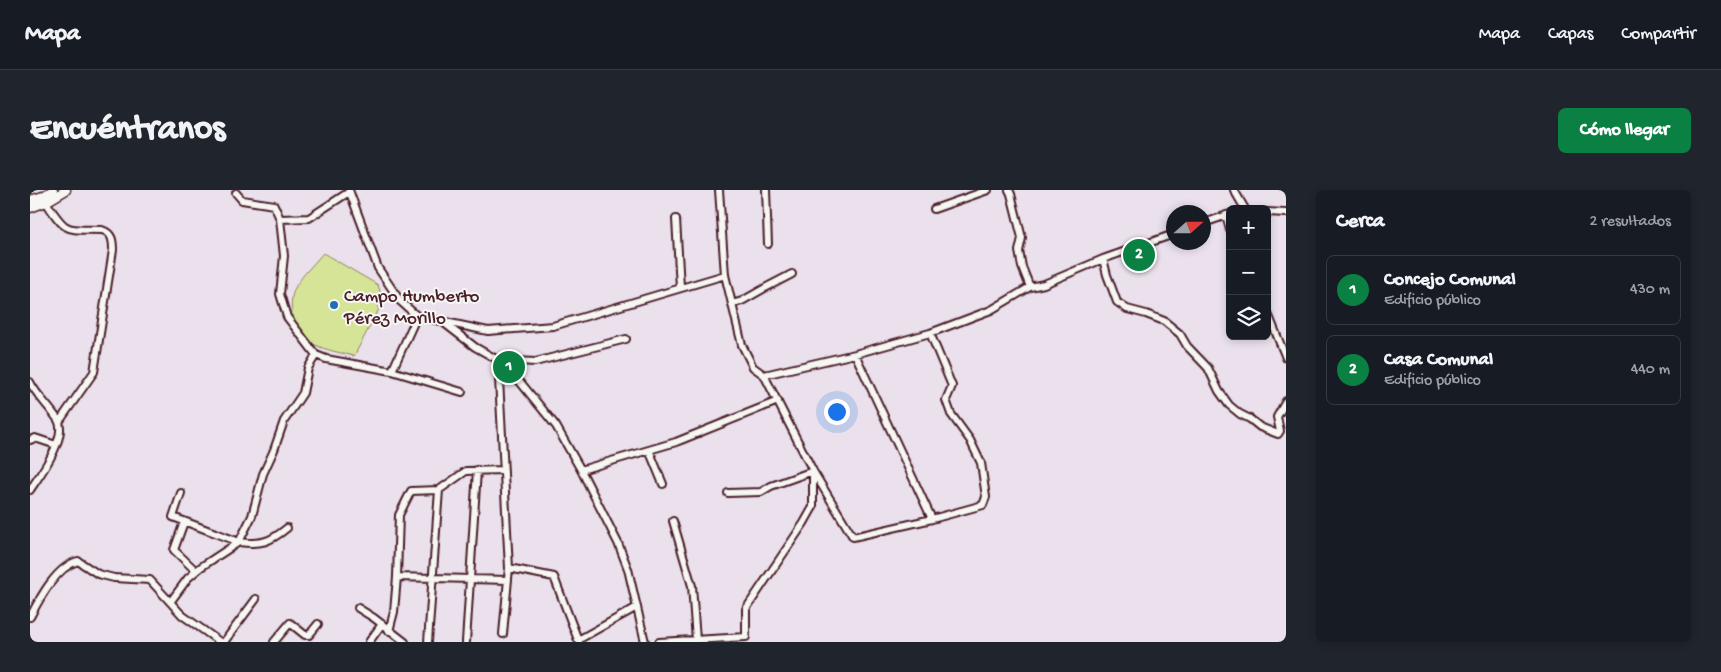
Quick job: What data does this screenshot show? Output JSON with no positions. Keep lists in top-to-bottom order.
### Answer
{
  "places": ["Campo Humberto Pérez Morillo"],
  "north": "right",
  "page": {
    "header": "Mapa",
    "nav": ["Mapa", "Capas", "Compartir"],
    "buttons": "Cómo llegar",
    "title": "Encuéntranos",
    "heading": ["Cerca", "2 resultados"],
    "map_buttons": ["+", "−"],
    "pins": ["2", "1"],
    "list": [
      {
        "mark": "1",
        "name": "Concejo Comunal",
        "note": "Edificio público",
        "value": "430 m"
      },
      {
        "mark": "2",
        "name": "Casa Comunal",
        "note": "Edificio público",
        "value": "440 m"
      }
    ]
  }
}
